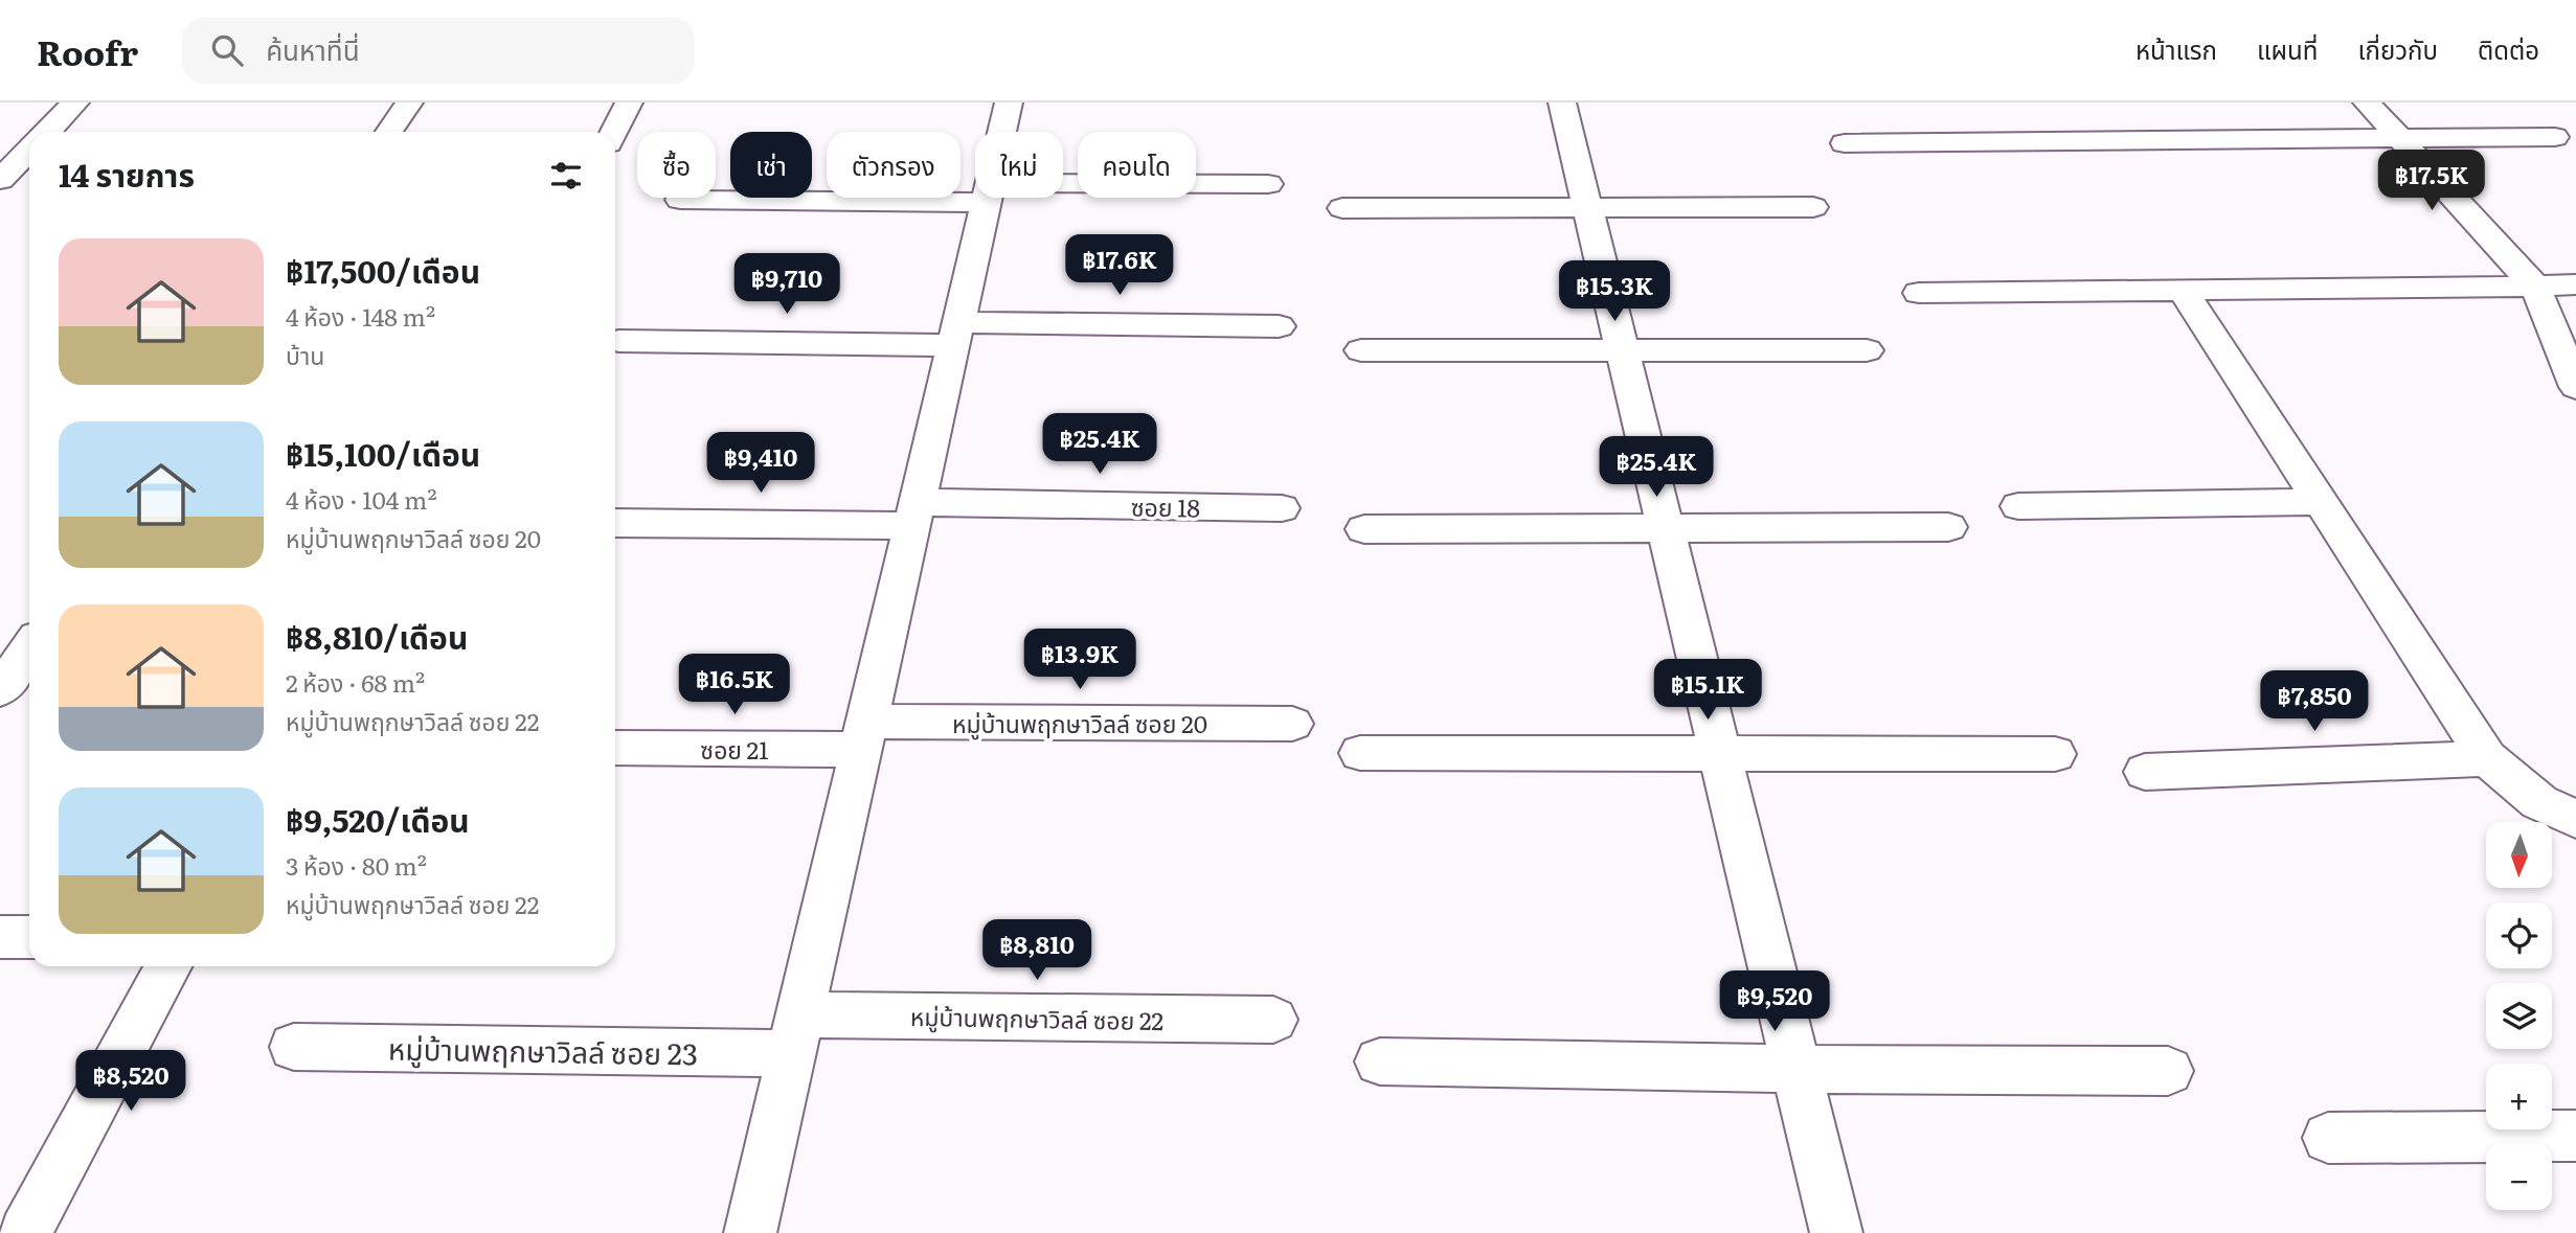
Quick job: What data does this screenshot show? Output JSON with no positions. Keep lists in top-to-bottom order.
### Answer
{
  "streets": {
    "street": [
      "ซอย 18",
      "หมู่บ้านพฤกษาวิลล์ ซอย 20",
      "ซอย 21",
      "หมู่บ้านพฤกษาวิลล์ ซอย 22",
      "หมู่บ้านพฤกษาวิลล์ ซอย 23"
    ]
  },
  "crossings": [
    ["หมู่บ้านพฤกษาวิลล์ ซอย 20", "ซอย 21"],
    ["หมู่บ้านพฤกษาวิลล์ ซอย 22", "หมู่บ้านพฤกษาวิลล์ ซอย 23"]
  ],
  "north": "bottom",
  "page": {
    "header": "Roofr",
    "search": "ค้นหาที่นี่",
    "nav": [
      "หน้าแรก",
      "แผนที่",
      "เกี่ยวกับ",
      "ติดต่อ"
    ],
    "chip": [
      "ซื้อ",
      "เช่า",
      "ตัวกรอง",
      "ใหม่",
      "คอนโด"
    ],
    "heading": "14 รายการ",
    "price": [
      "฿17.5K",
      "฿17.6K",
      "฿9,710",
      "฿15.3K",
      "฿25.4K",
      "฿9,410",
      "฿25.4K",
      "฿13.9K",
      "฿16.5K",
      "฿15.1K",
      "฿7,850",
      "฿8,810",
      "฿9,520",
      "฿8,520"
    ],
    "list": [
      {
        "name": "฿17,500/เดือน",
        "note": "4 ห้อง · 148 m² · บ้าน"
      },
      {
        "name": "฿15,100/เดือน",
        "note": "4 ห้อง · 104 m² · หมู่บ้านพฤกษาวิลล์ ซอย 20"
      },
      {
        "name": "฿8,810/เดือน",
        "note": "2 ห้อง · 68 m² · หมู่บ้านพฤกษาวิลล์ ซอย 22"
      },
      {
        "name": "฿9,520/เดือน",
        "note": "3 ห้อง · 80 m² · หมู่บ้านพฤกษาวิลล์ ซอย 22"
      }
    ],
    "map_buttons": ["+", "−"]
  }
}
